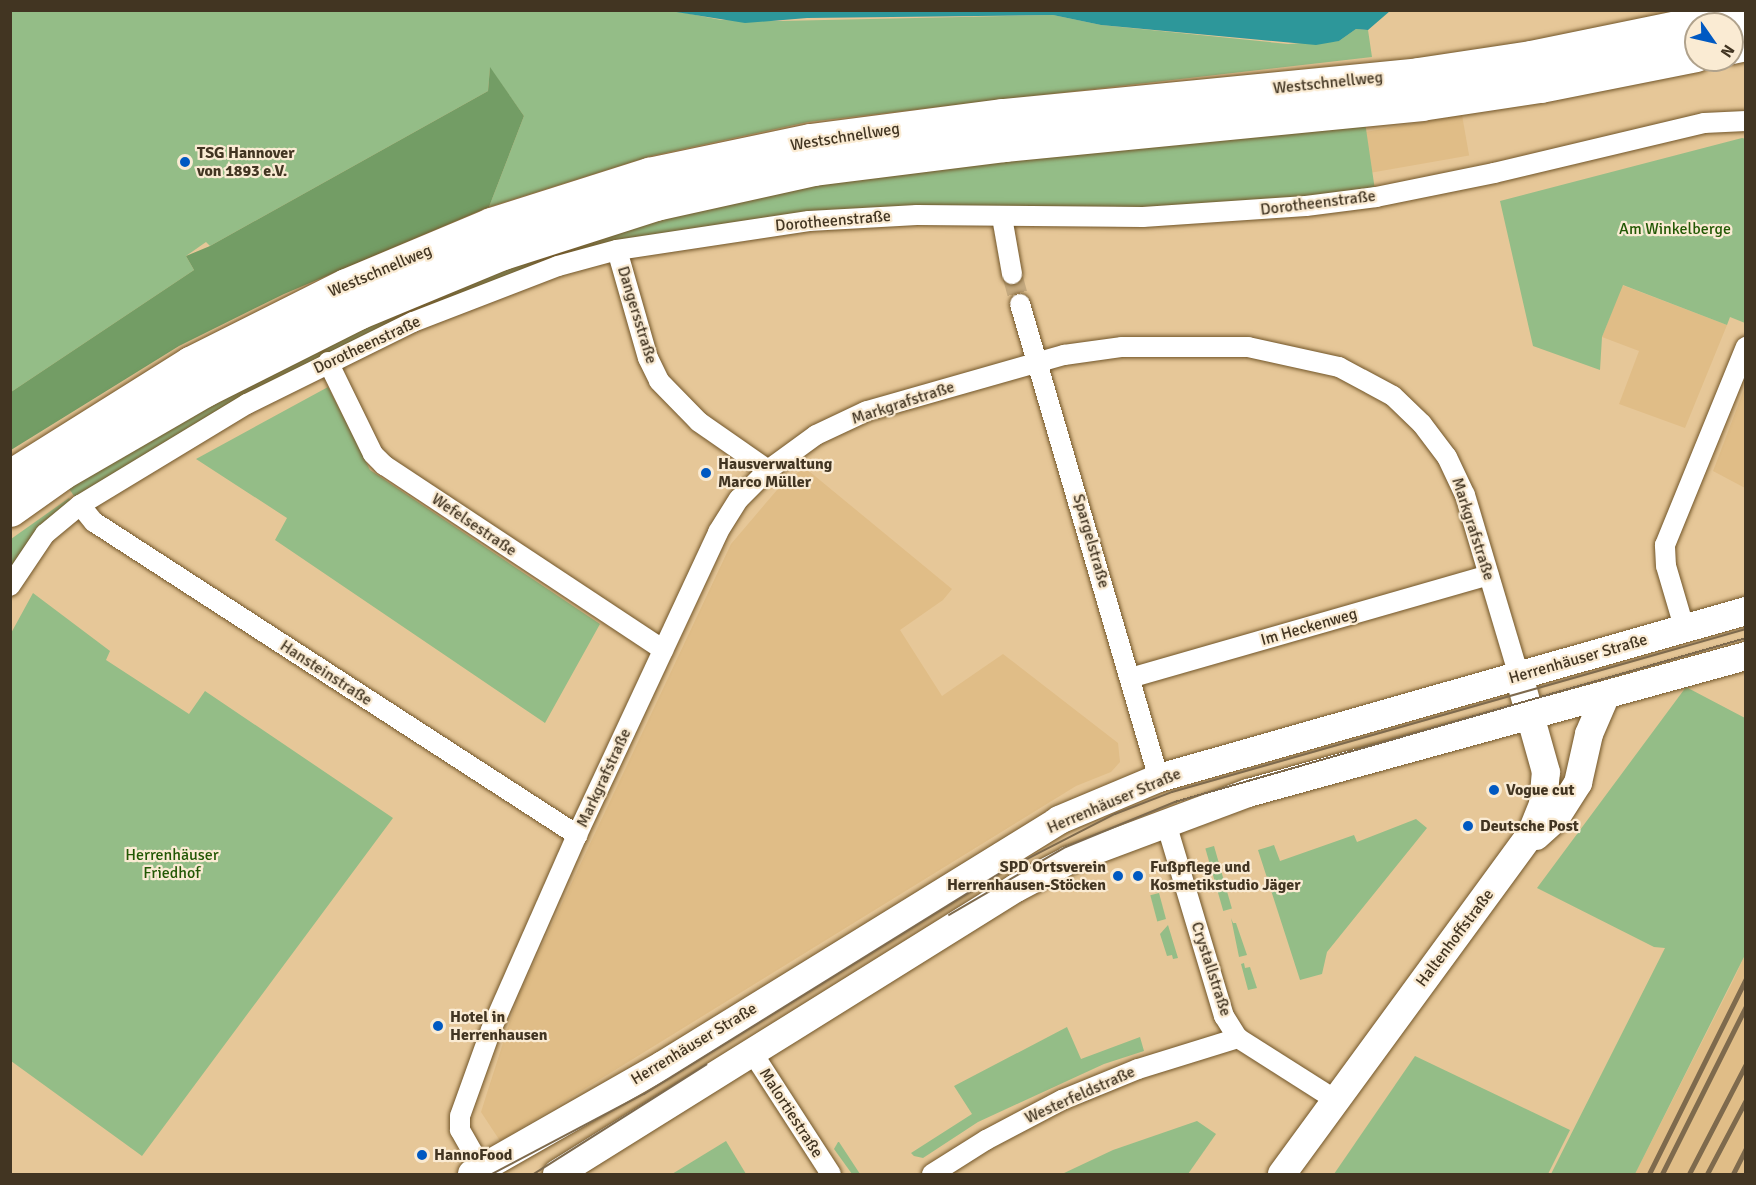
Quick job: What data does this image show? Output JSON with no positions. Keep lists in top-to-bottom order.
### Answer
{
  "streets": {
    "highway": ["Westschnellweg"],
    "street": [
      "Dorotheenstraße",
      "Dangersstraße",
      "Markgrafstraße",
      "Wefelsestraße",
      "Spargelstraße",
      "Im Heckenweg",
      "Herrenhäuser Straße",
      "Hansteinstraße",
      "Haltenhoffstraße",
      "Crystallstraße",
      "Westerfeldstraße",
      "Malortiestraße"
    ]
  },
  "crossings": [
    ["Dorotheenstraße", "Dangersstraße"],
    ["Dorotheenstraße", "Wefelsestraße"],
    ["Dorotheenstraße", "Hansteinstraße"],
    ["Dangersstraße", "Markgrafstraße"],
    ["Markgrafstraße", "Wefelsestraße"],
    ["Markgrafstraße", "Spargelstraße"],
    ["Markgrafstraße", "Im Heckenweg"],
    ["Markgrafstraße", "Herrenhäuser Straße"],
    ["Markgrafstraße", "Hansteinstraße"],
    ["Markgrafstraße", "Haltenhoffstraße"],
    ["Spargelstraße", "Im Heckenweg"],
    ["Spargelstraße", "Herrenhäuser Straße"],
    ["Herrenhäuser Straße", "Haltenhoffstraße"],
    ["Haltenhoffstraße", "Crystallstraße"],
    ["Crystallstraße", "Westerfeldstraße"]
  ],
  "parks": ["Am Winkelberge", "Herrenhäuser Friedhof"],
  "places": [
    "TSG Hannover von 1893 e.V.",
    "Hausverwaltung Marco Müller",
    "Vogue cut",
    "Deutsche Post",
    "SPD Ortsverein Herrenhausen-Stöcken",
    "Fußpflege und Kosmetikstudio Jäger",
    "Hotel in Herrenhausen",
    "HannoFood"
  ],
  "north": "bottom right"
}
